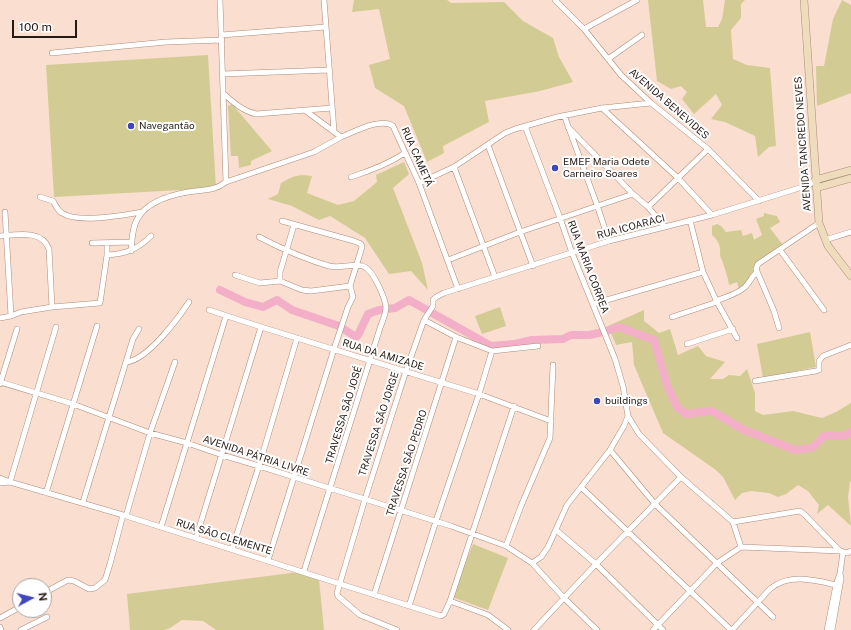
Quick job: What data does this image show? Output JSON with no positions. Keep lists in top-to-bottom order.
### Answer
{
  "streets": {
    "street": [
      "AVENIDA BENEVIDES",
      "AVENIDA TANCREDO NEVES",
      "RUA CAMETÁ",
      "RUA ICOARACI",
      "RUA MARIA CORREA",
      "RUA DA AMIZADE",
      "TRAVESSA SÃO JOSÉ",
      "TRAVESSA SÃO JORGE",
      "AVENIDA PÁTRIA LIVRE",
      "TRAVESSA SÃO PEDRO",
      "RUA SÃO CLEMENTE"
    ]
  },
  "crossings": [
    ["AVENIDA BENEVIDES", "RUA ICOARACI"],
    ["AVENIDA TANCREDO NEVES", "RUA ICOARACI"],
    ["RUA CAMETÁ", "RUA ICOARACI"],
    ["RUA CAMETÁ", "TRAVESSA SÃO JORGE"],
    ["RUA ICOARACI", "RUA MARIA CORREA"],
    ["RUA ICOARACI", "TRAVESSA SÃO JORGE"],
    ["RUA DA AMIZADE", "TRAVESSA SÃO JOSÉ"],
    ["RUA DA AMIZADE", "TRAVESSA SÃO JORGE"],
    ["RUA DA AMIZADE", "TRAVESSA SÃO PEDRO"],
    ["TRAVESSA SÃO JOSÉ", "AVENIDA PÁTRIA LIVRE"],
    ["TRAVESSA SÃO JOSÉ", "RUA SÃO CLEMENTE"],
    ["TRAVESSA SÃO JORGE", "AVENIDA PÁTRIA LIVRE"],
    ["TRAVESSA SÃO JORGE", "RUA SÃO CLEMENTE"],
    ["AVENIDA PÁTRIA LIVRE", "TRAVESSA SÃO PEDRO"],
    ["TRAVESSA SÃO PEDRO", "RUA SÃO CLEMENTE"]
  ],
  "places": ["Navegantão", "EMEF Maria Odete Carneiro Soares", "buildings"],
  "scale_bar": "100 m",
  "north": "right"
}
